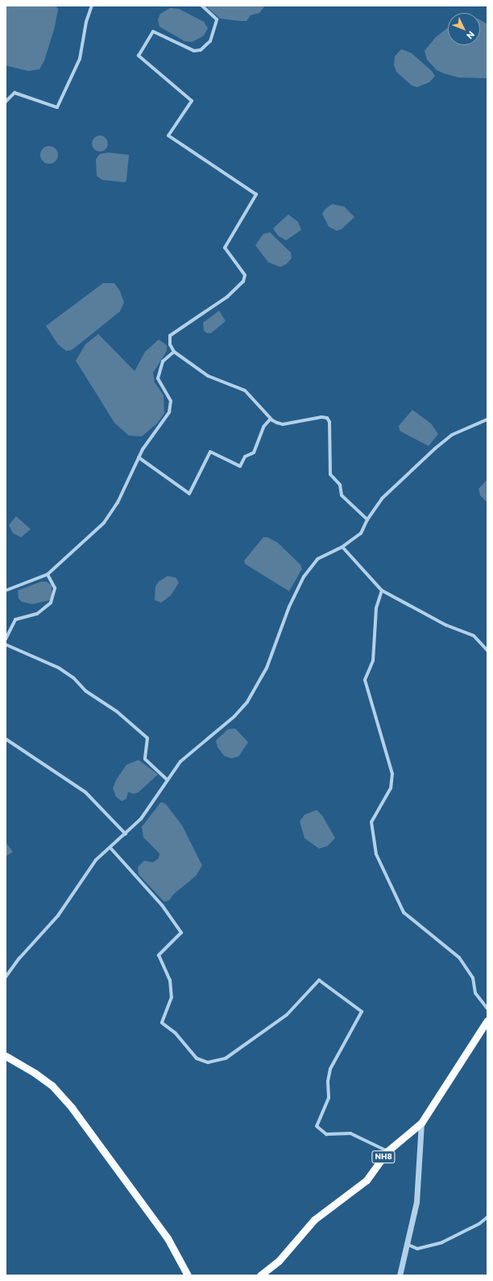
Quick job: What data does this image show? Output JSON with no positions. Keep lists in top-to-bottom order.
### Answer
{
  "streets": {
    "highway": ["NH8"]
  },
  "north": "bottom right"
}
